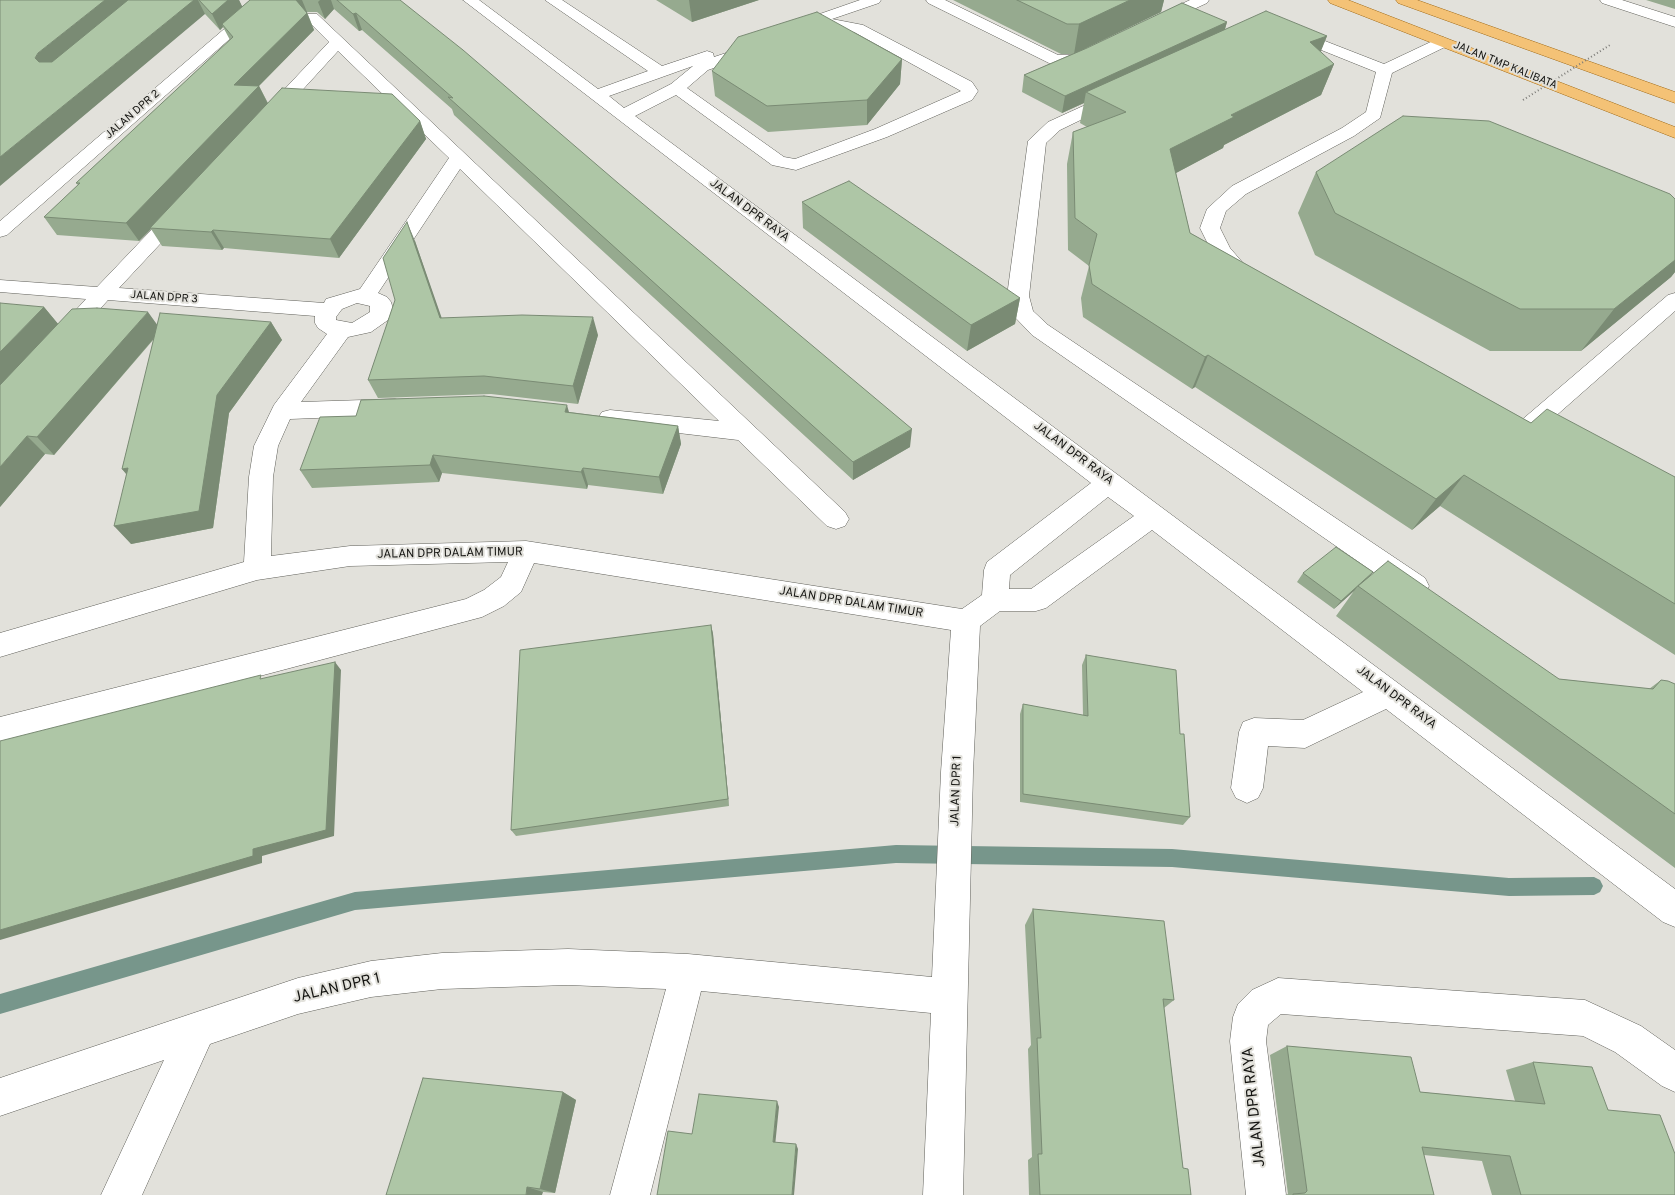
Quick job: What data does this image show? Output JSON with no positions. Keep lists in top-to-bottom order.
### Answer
{
  "streets": {
    "main road": ["JALAN TMP KALIBATA"],
    "street": [
      "JALAN DPR 2",
      "JALAN DPR RAYA",
      "JALAN DPR 3",
      "JALAN DPR DALAM TIMUR",
      "JALAN DPR 1"
    ]
  },
  "crossings": [
    ["JALAN DPR DALAM TIMUR", "JALAN DPR 1"]
  ]
}
